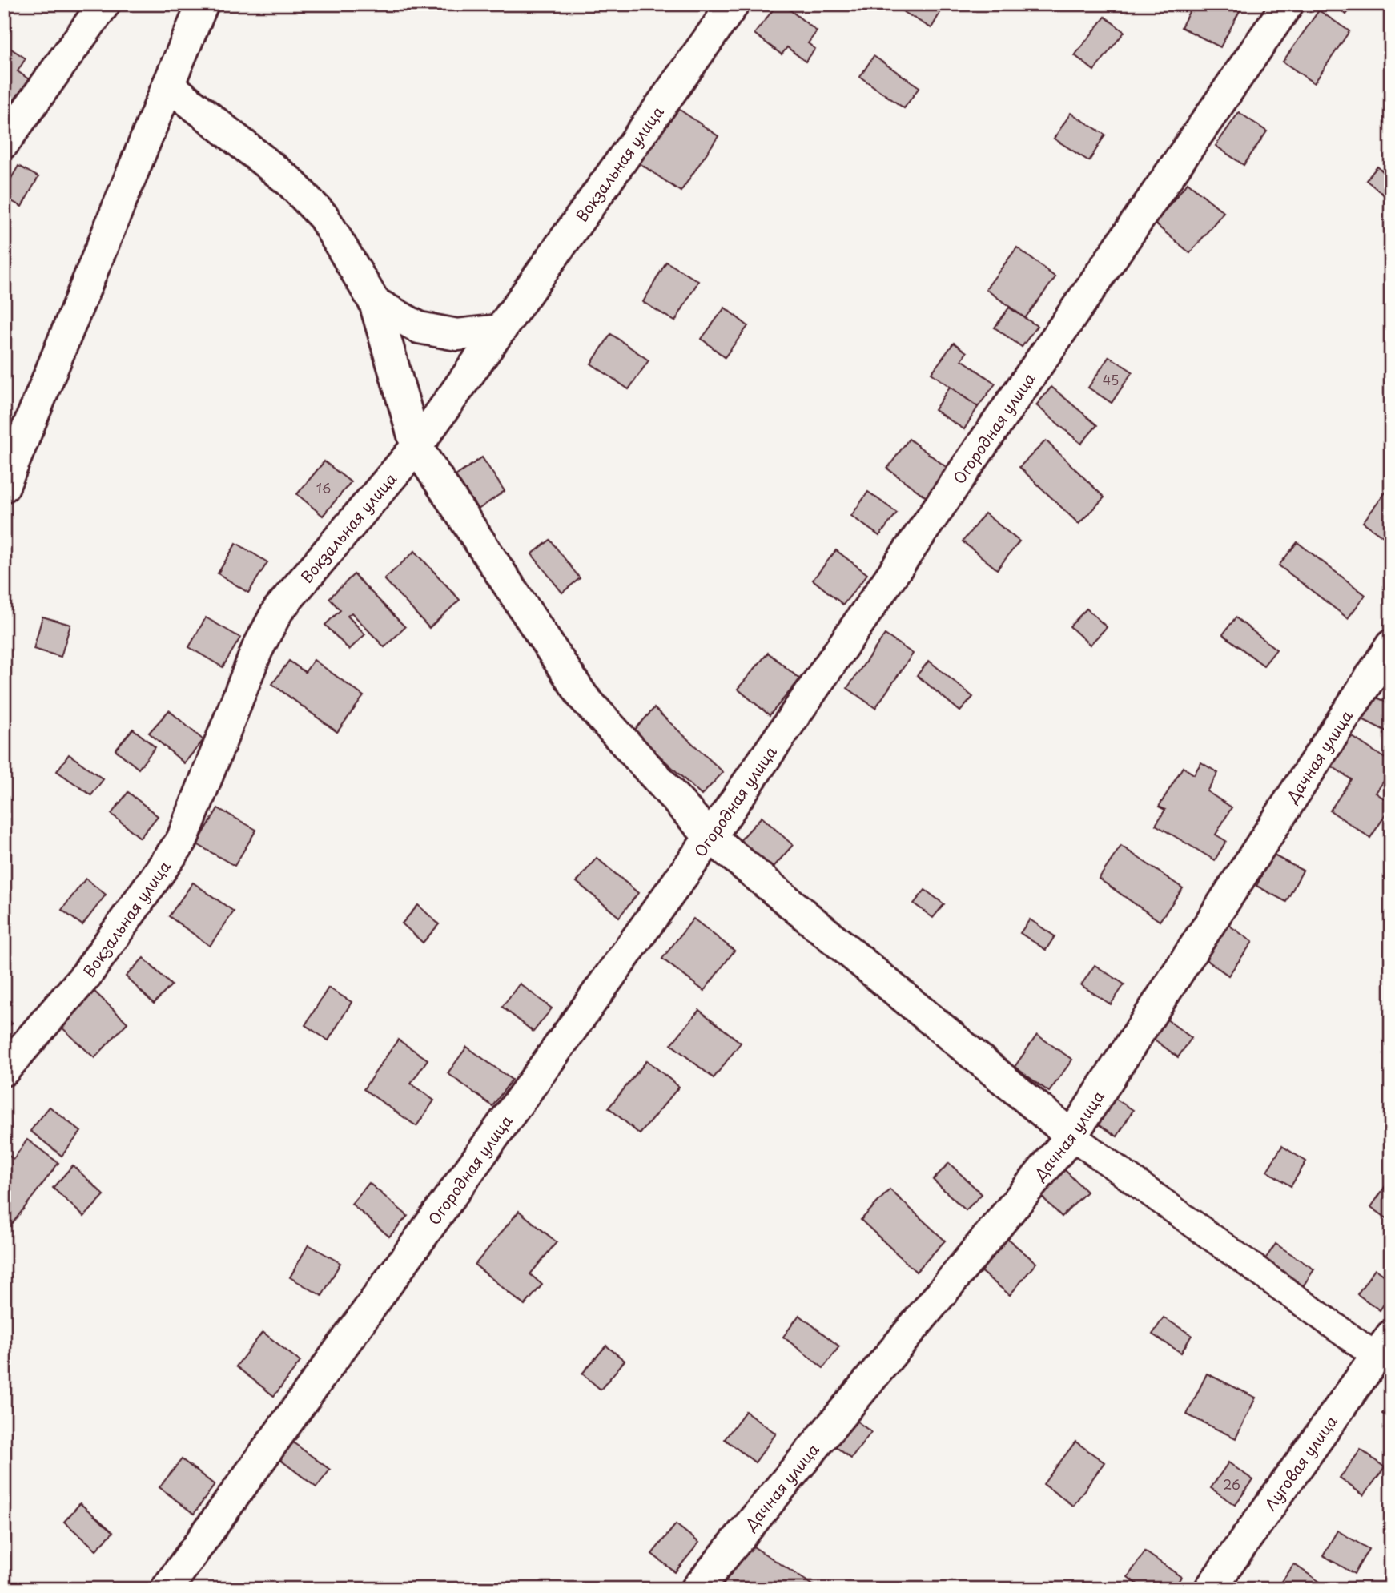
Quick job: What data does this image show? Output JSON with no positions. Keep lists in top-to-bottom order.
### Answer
{
  "streets": {
    "street": [
      "Вокзальная улица",
      "Огородная улица",
      "Дачная улица",
      "Луговая улица"
    ]
  },
  "house_numbers": ["45", "16", "26"]
}
